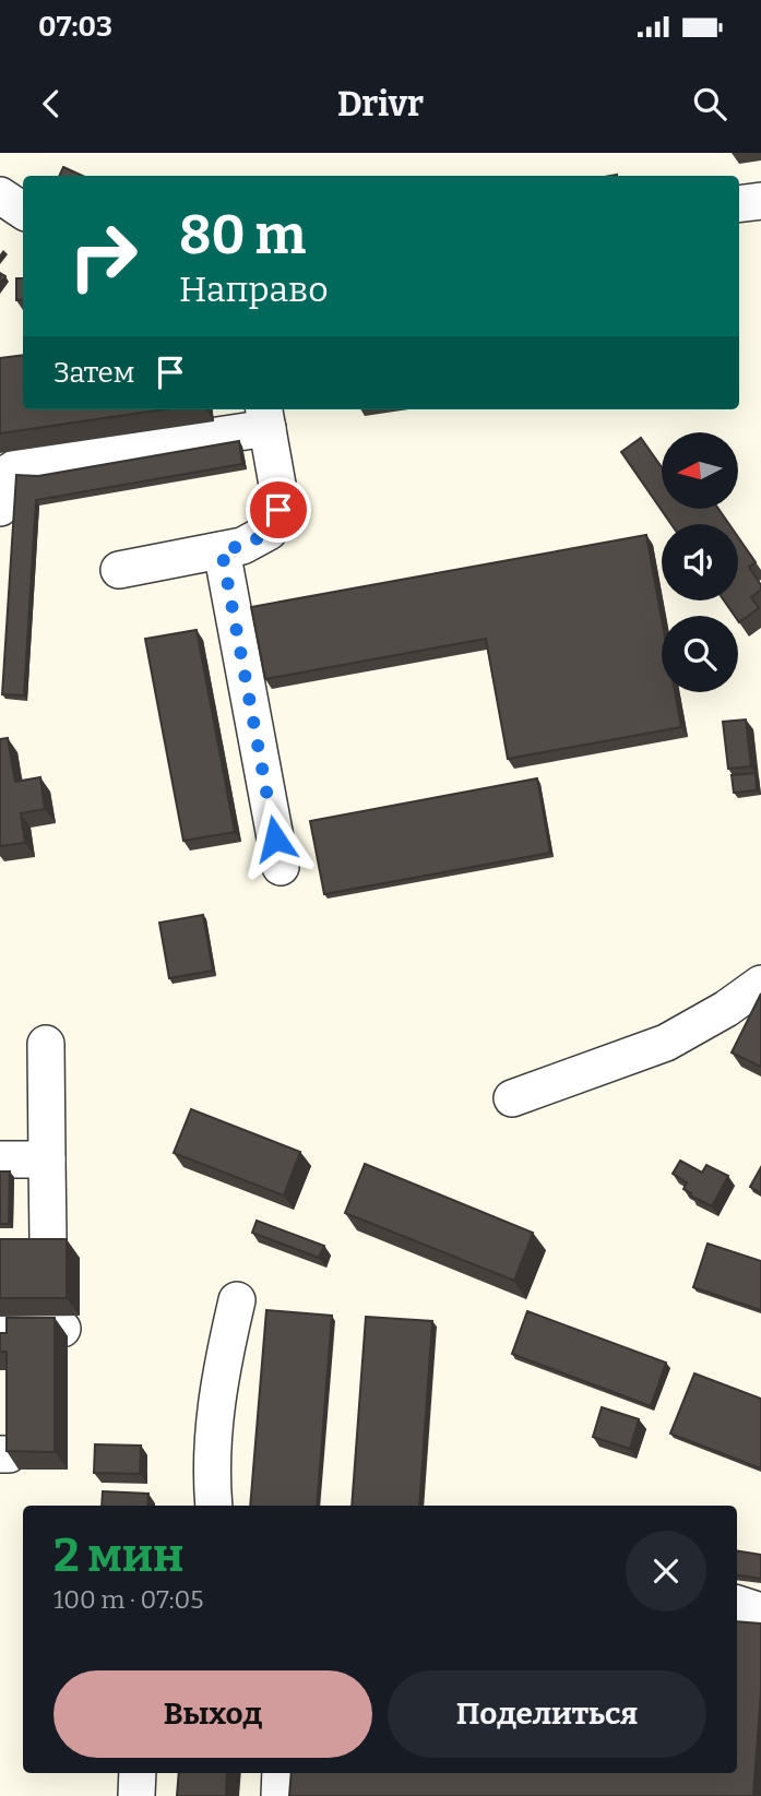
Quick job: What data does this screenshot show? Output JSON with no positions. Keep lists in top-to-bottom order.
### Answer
{
  "north": "left",
  "page": {
    "status": "07:03",
    "header": "Drivr",
    "turn": ["80 m", "Направо"],
    "then": "Затем",
    "heading": ["2 мин", "100 m · 07:05"],
    "buttons": ["Выход", "Поделиться"]
  }
}
